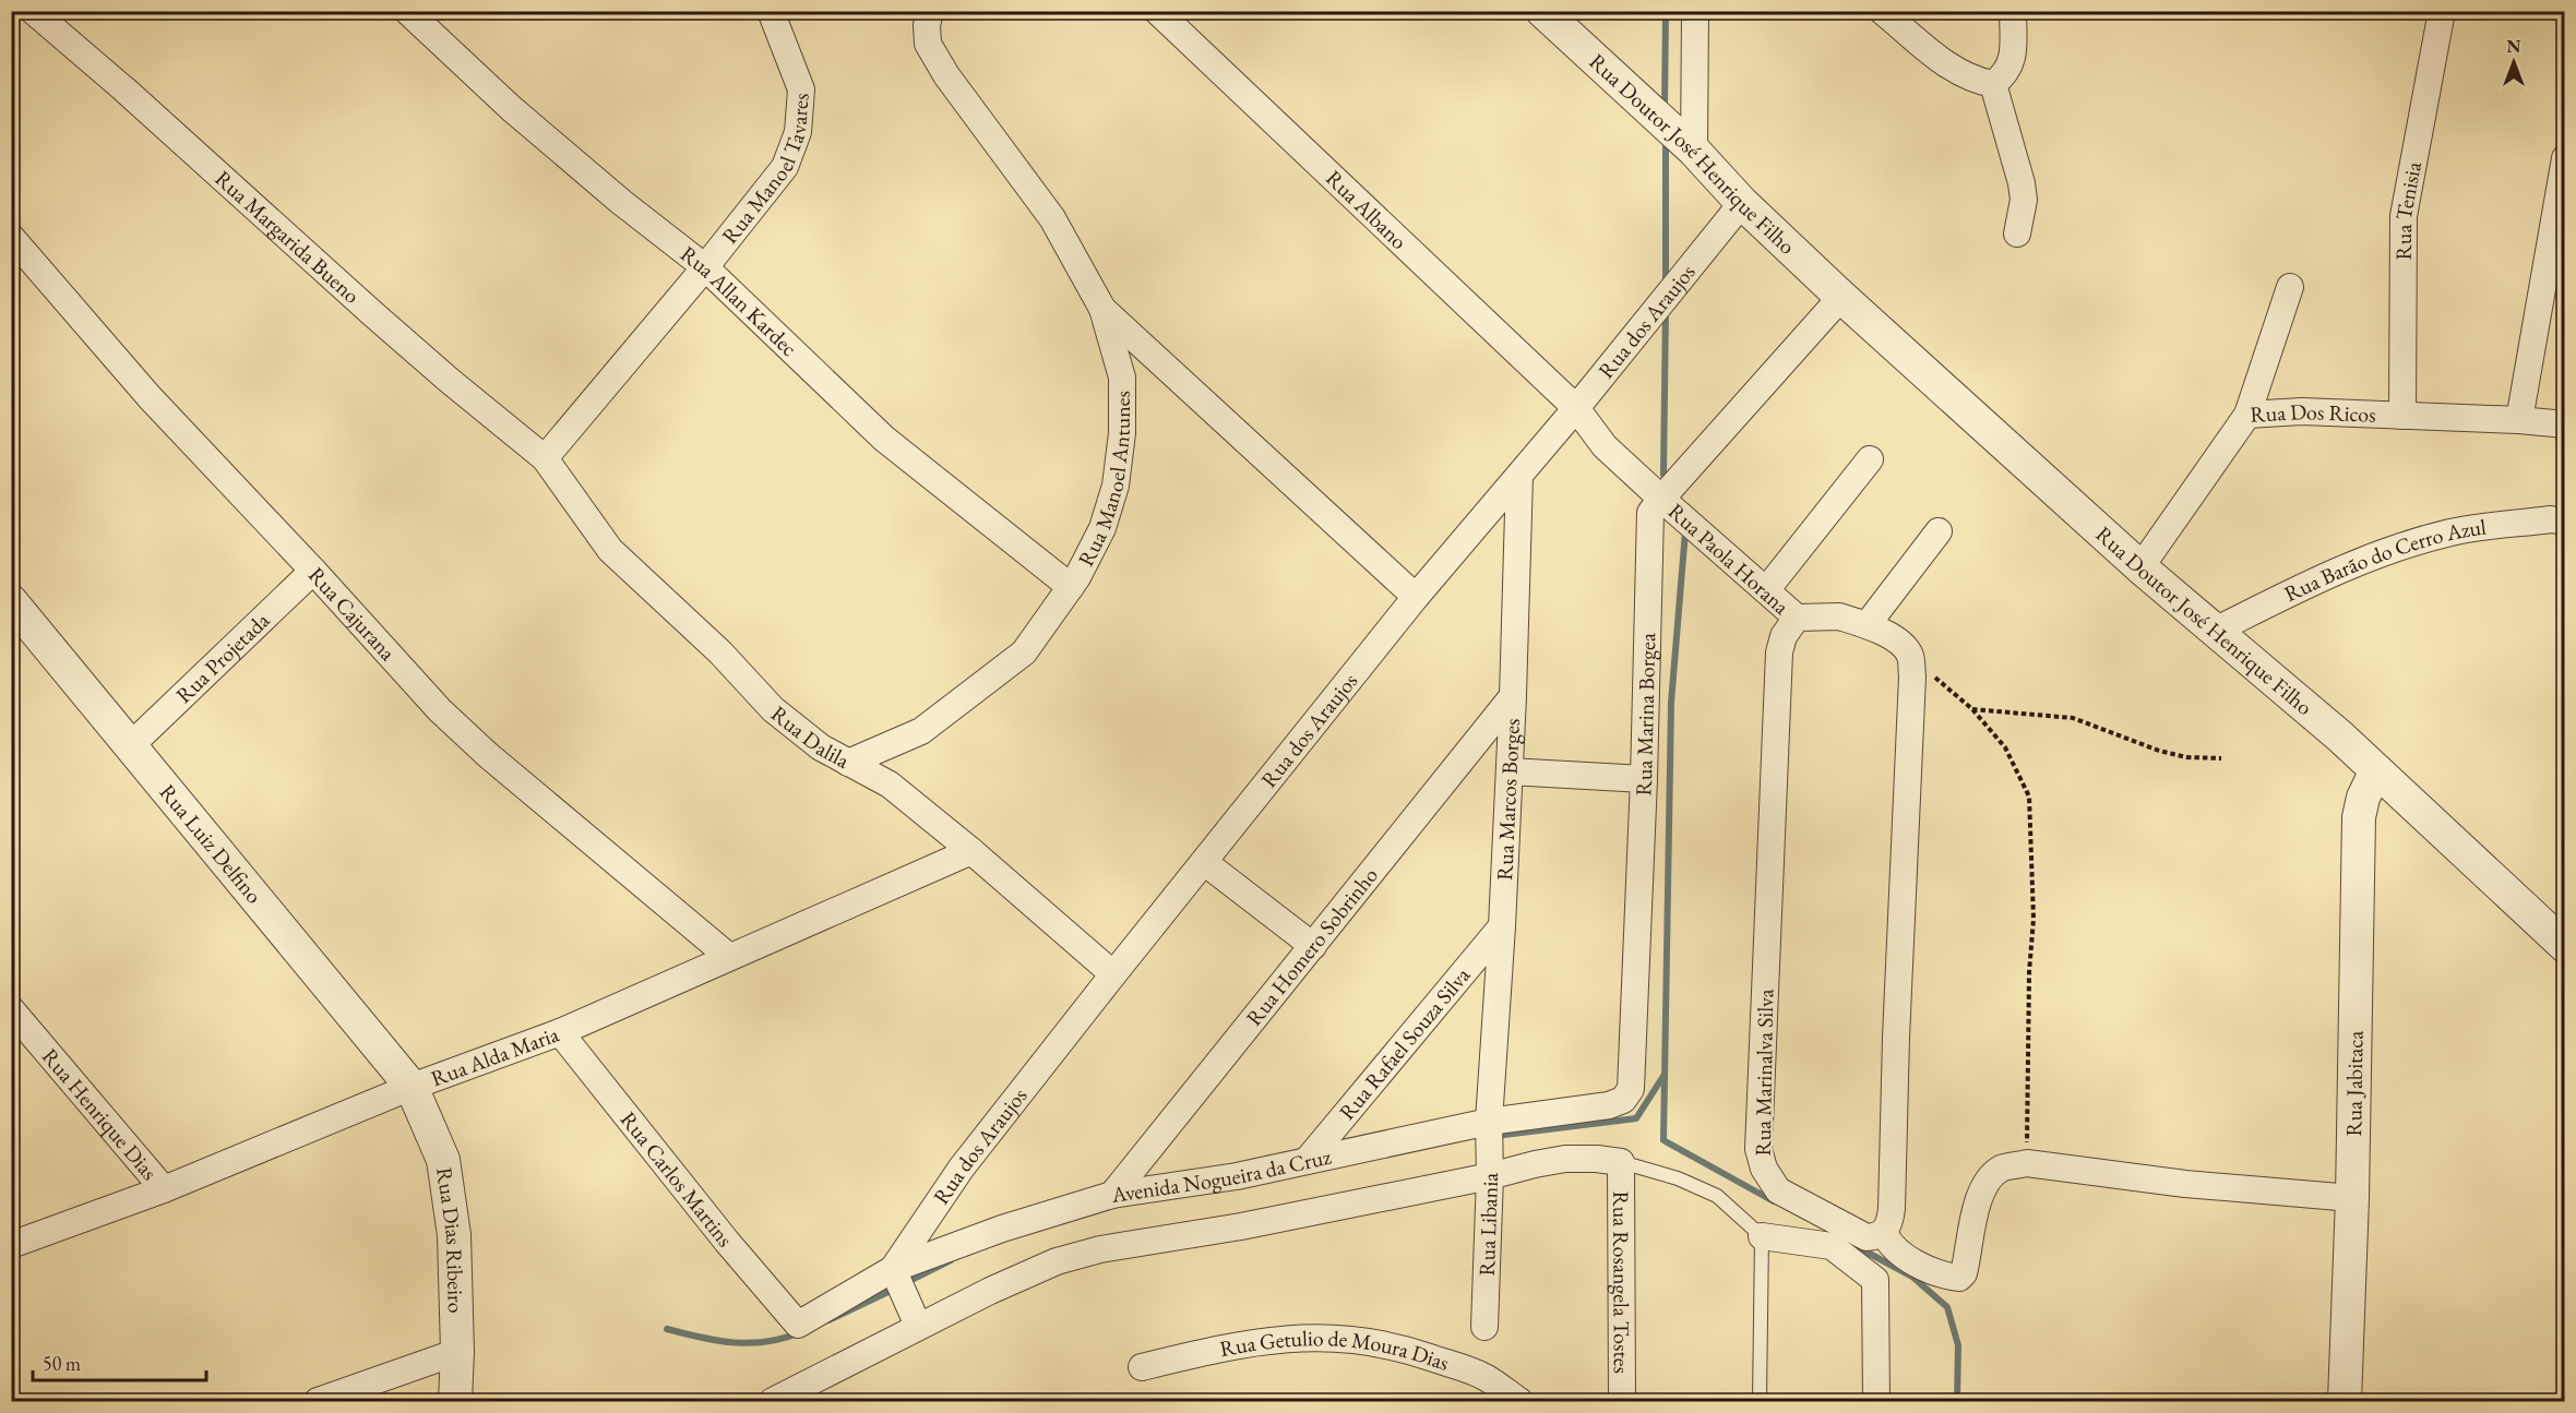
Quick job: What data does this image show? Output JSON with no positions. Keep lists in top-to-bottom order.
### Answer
{
  "streets": {
    "street": [
      "Rua Doutor José Henrique Filho",
      "Rua Manoel Tavares",
      "Rua Albano",
      "Rua Tenisia",
      "Rua Margarida Bueno",
      "Rua Allan Kardec",
      "Rua dos Araujos",
      "Rua Dos Ricos",
      "Rua Manoel Antunes",
      "Rua Paola Horana",
      "Rua Barão do Cerro Azul",
      "Rua Cajurana",
      "Rua Projetada",
      "Rua Marina Borgea",
      "Rua Dalila",
      "Rua Marcos Borges",
      "Rua Luiz Delfino",
      "Rua Homero Sobrinho",
      "Rua Rafael Souza Silva",
      "Rua Alda Maria",
      "Rua Marinalva Silva",
      "Rua Jabitaca",
      "Rua Henrique Dias",
      "Avenida Nogueira da Cruz",
      "Rua Carlos Martins",
      "Rua Libania",
      "Rua Dias Ribeiro",
      "Rua Rosangela Tostes",
      "Rua Getulio de Moura Dias"
    ]
  },
  "crossings": [
    ["Rua Doutor José Henrique Filho", "Rua dos Araujos"],
    ["Rua Doutor José Henrique Filho", "Rua Dos Ricos"],
    ["Rua Doutor José Henrique Filho", "Rua Barão do Cerro Azul"],
    ["Rua Doutor José Henrique Filho", "Rua Jabitaca"],
    ["Rua Manoel Tavares", "Rua Margarida Bueno"],
    ["Rua Manoel Tavares", "Rua Allan Kardec"],
    ["Rua Manoel Tavares", "Rua Dalila"],
    ["Rua Albano", "Rua dos Araujos"],
    ["Rua Tenisia", "Rua Dos Ricos"],
    ["Rua Margarida Bueno", "Rua Dalila"],
    ["Rua Allan Kardec", "Rua Manoel Antunes"],
    ["Rua dos Araujos", "Rua Dalila"],
    ["Rua dos Araujos", "Rua Marcos Borges"],
    ["Rua dos Araujos", "Avenida Nogueira da Cruz"],
    ["Rua Manoel Antunes", "Rua Dalila"],
    ["Rua Paola Horana", "Rua Marina Borgea"],
    ["Rua Paola Horana", "Rua Marinalva Silva"],
    ["Rua Cajurana", "Rua Projetada"],
    ["Rua Cajurana", "Rua Alda Maria"],
    ["Rua Projetada", "Rua Luiz Delfino"],
    ["Rua Marina Borgea", "Avenida Nogueira da Cruz"],
    ["Rua Dalila", "Rua Alda Maria"],
    ["Rua Marcos Borges", "Rua Homero Sobrinho"],
    ["Rua Marcos Borges", "Rua Rafael Souza Silva"],
    ["Rua Marcos Borges", "Avenida Nogueira da Cruz"],
    ["Rua Marcos Borges", "Rua Libania"],
    ["Rua Luiz Delfino", "Rua Alda Maria"],
    ["Rua Luiz Delfino", "Rua Dias Ribeiro"],
    ["Rua Homero Sobrinho", "Avenida Nogueira da Cruz"],
    ["Rua Rafael Souza Silva", "Avenida Nogueira da Cruz"],
    ["Rua Alda Maria", "Rua Henrique Dias"],
    ["Rua Alda Maria", "Rua Carlos Martins"],
    ["Rua Alda Maria", "Rua Dias Ribeiro"],
    ["Avenida Nogueira da Cruz", "Rua Carlos Martins"],
    ["Avenida Nogueira da Cruz", "Rua Libania"]
  ],
  "scale_bar": "50 m",
  "north": "top"
}
